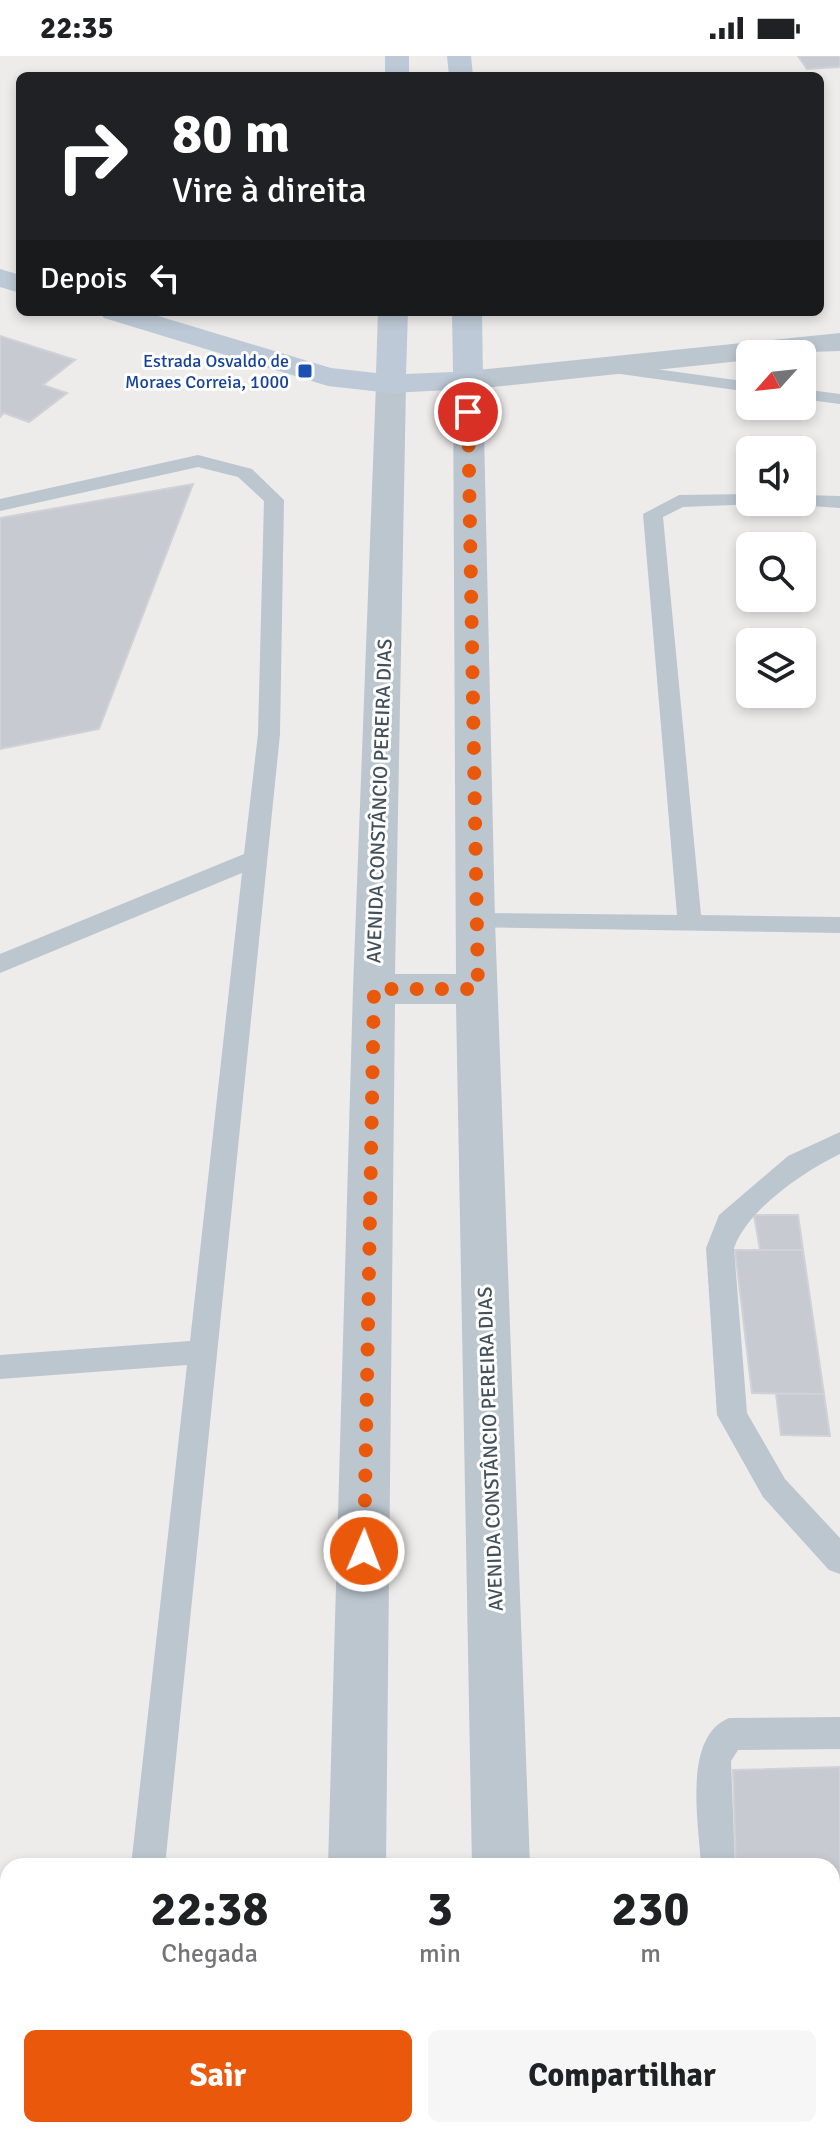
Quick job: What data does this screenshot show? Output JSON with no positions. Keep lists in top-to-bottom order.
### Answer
{
  "streets": {
    "street": ["AVENIDA CONSTÂNCIO PEREIRA DIAS"]
  },
  "places": {
    "transit": ["Estrada Osvaldo de Moraes Correia, 1000"]
  },
  "north": "bottom left",
  "page": {
    "status": "22:35",
    "turn": ["80 m", "Vire à direita"],
    "then": "Depois",
    "eta": [
      "22:38",
      "Chegada",
      "3",
      "min",
      "230",
      "m"
    ],
    "buttons": ["Sair", "Compartilhar"]
  }
}
